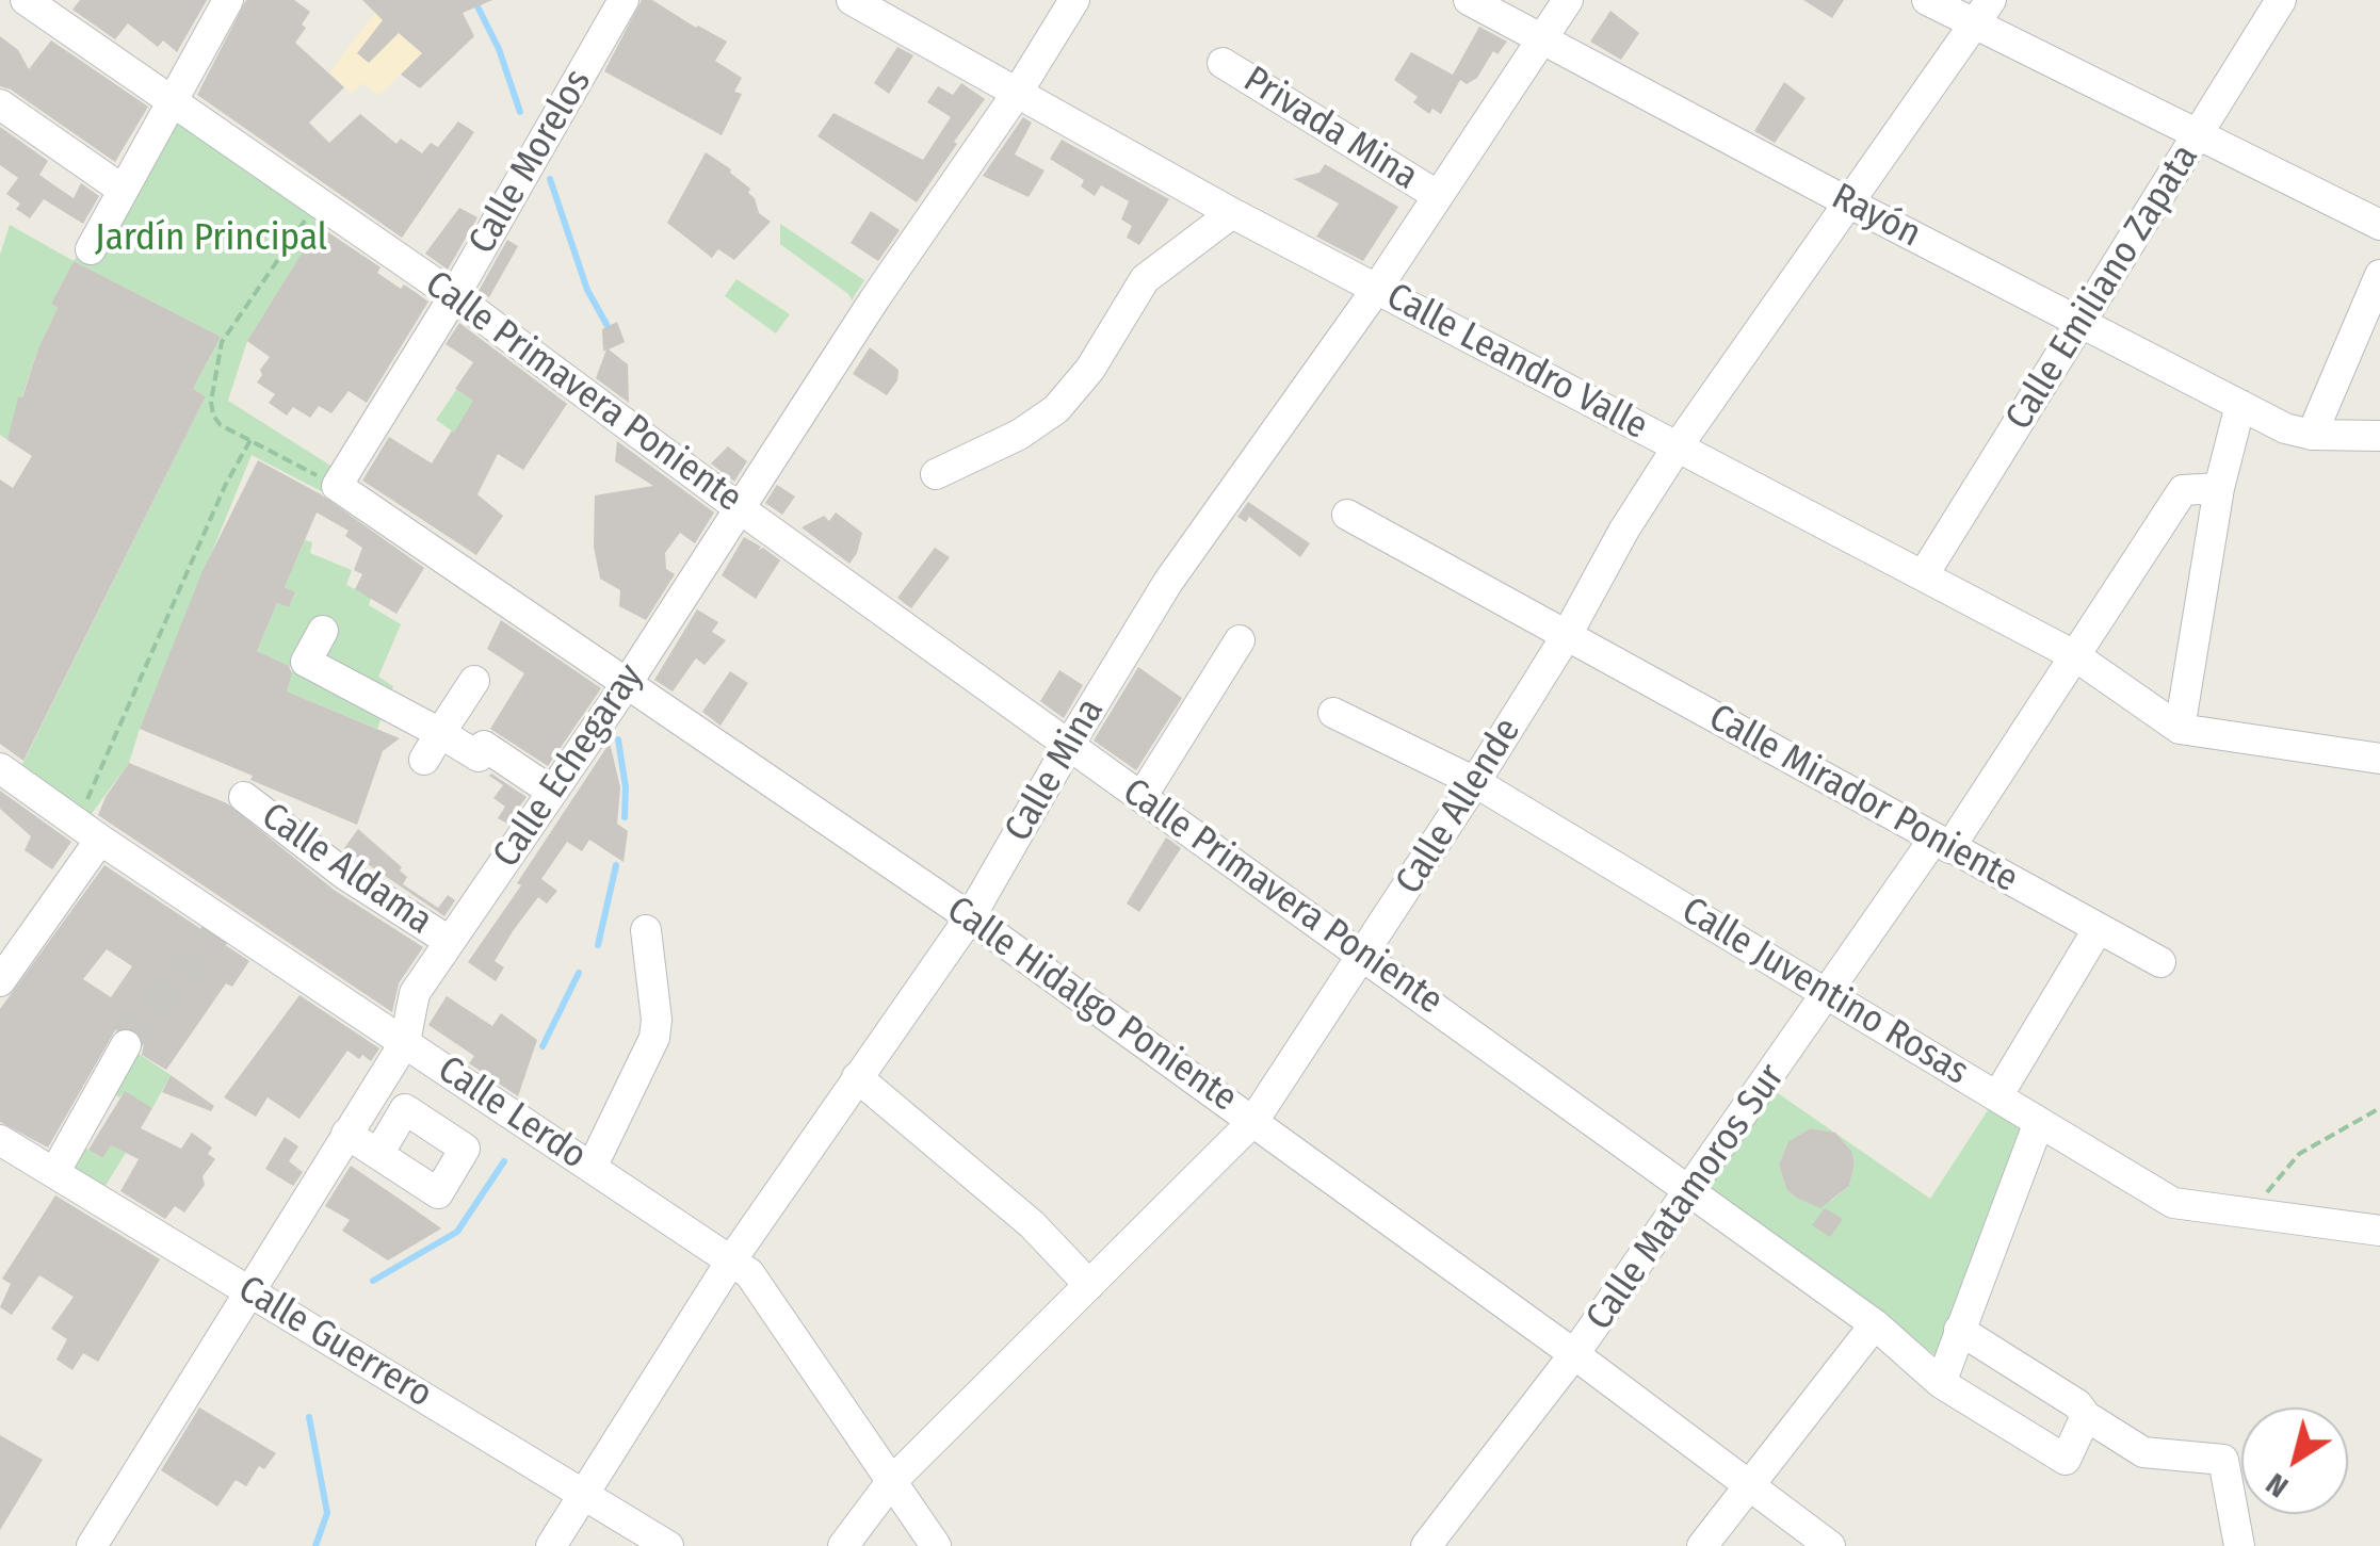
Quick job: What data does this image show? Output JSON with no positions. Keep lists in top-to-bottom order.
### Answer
{
  "streets": {
    "street": [
      "Privada Mina",
      "Calle Morelos",
      "Rayón",
      "Calle Emiliano Zapata",
      "Calle Leandro Valle",
      "Calle Primavera Poniente",
      "Calle Echegaray",
      "Calle Mina",
      "Calle Mirador Poniente",
      "Calle Allende",
      "Calle Aldama",
      "Calle Juventino Rosas",
      "Calle Hidalgo Poniente",
      "Calle Lerdo",
      "Calle Matamoros Sur",
      "Calle Guerrero"
    ]
  },
  "crossings": [
    ["Privada Mina", "Calle Mina"],
    ["Calle Morelos", "Calle Primavera Poniente"],
    ["Calle Morelos", "Calle Hidalgo Poniente"],
    ["Rayón", "Calle Emiliano Zapata"],
    ["Rayón", "Calle Mina"],
    ["Rayón", "Calle Allende"],
    ["Calle Emiliano Zapata", "Calle Leandro Valle"],
    ["Calle Leandro Valle", "Calle Echegaray"],
    ["Calle Leandro Valle", "Calle Mina"],
    ["Calle Leandro Valle", "Calle Allende"],
    ["Calle Leandro Valle", "Calle Matamoros Sur"],
    ["Calle Primavera Poniente", "Calle Echegaray"],
    ["Calle Primavera Poniente", "Calle Mina"],
    ["Calle Primavera Poniente", "Calle Allende"],
    ["Calle Primavera Poniente", "Calle Matamoros Sur"],
    ["Calle Echegaray", "Calle Aldama"],
    ["Calle Echegaray", "Calle Hidalgo Poniente"],
    ["Calle Echegaray", "Calle Lerdo"],
    ["Calle Echegaray", "Calle Guerrero"],
    ["Calle Mina", "Calle Hidalgo Poniente"],
    ["Calle Mina", "Calle Lerdo"],
    ["Calle Mina", "Calle Guerrero"],
    ["Calle Mirador Poniente", "Calle Allende"],
    ["Calle Mirador Poniente", "Calle Matamoros Sur"],
    ["Calle Allende", "Calle Juventino Rosas"],
    ["Calle Allende", "Calle Hidalgo Poniente"],
    ["Calle Allende", "Calle Lerdo"],
    ["Calle Juventino Rosas", "Calle Matamoros Sur"],
    ["Calle Hidalgo Poniente", "Calle Matamoros Sur"]
  ],
  "parks": ["Jardín Principal"],
  "north": "bottom left"
}
